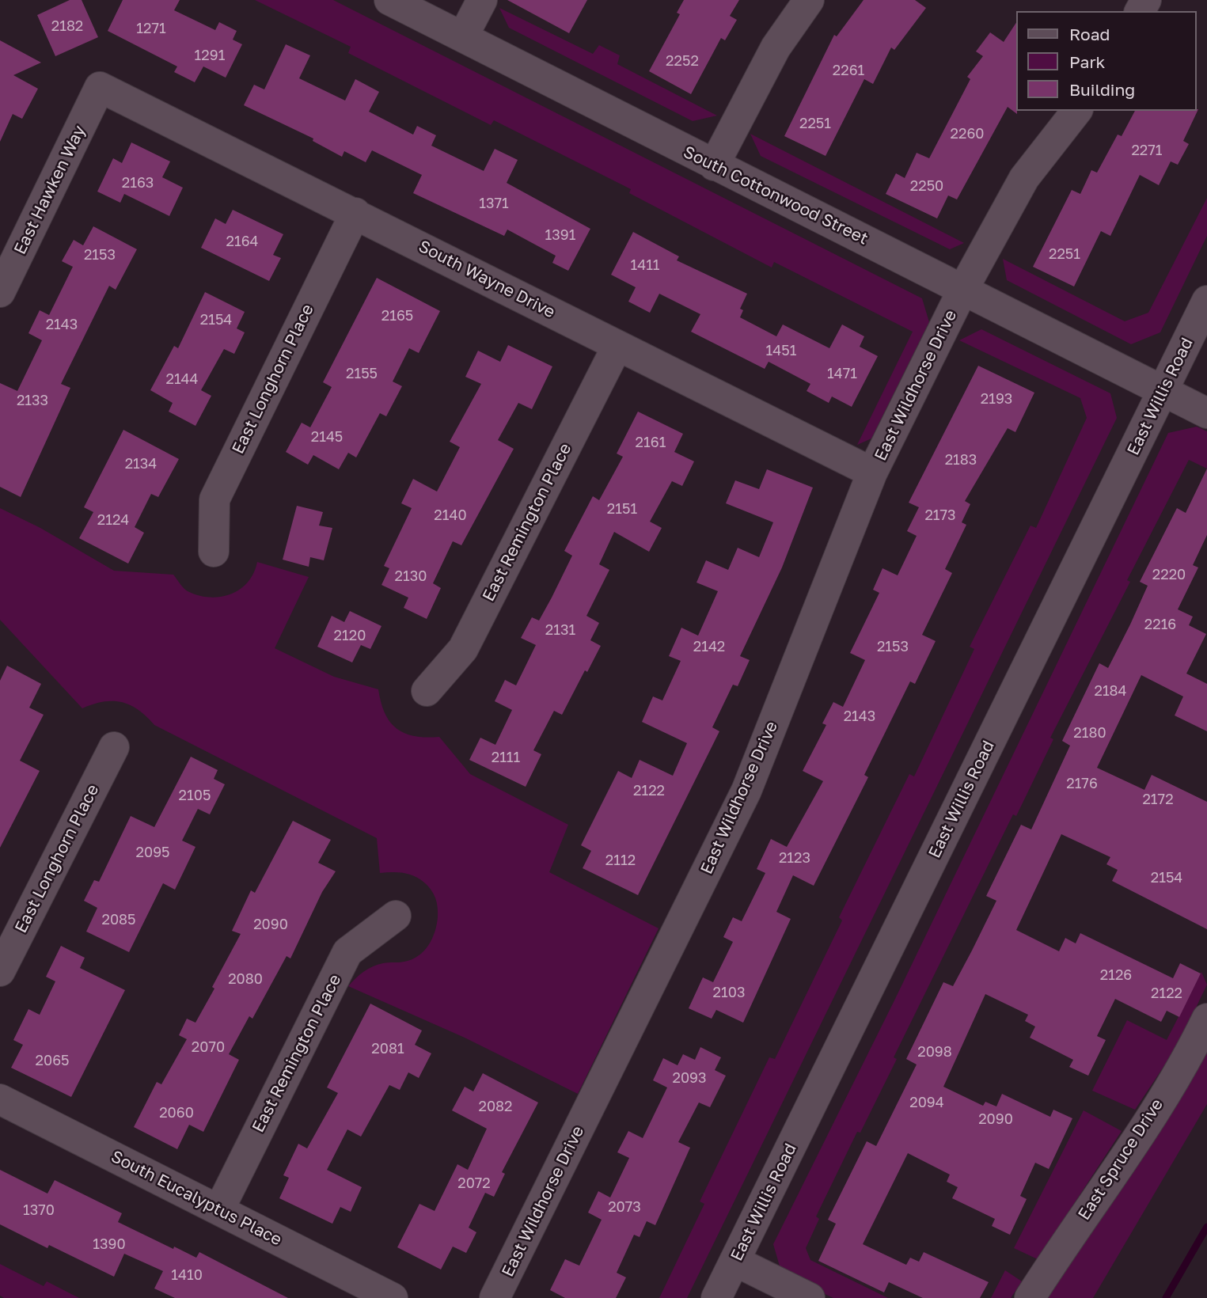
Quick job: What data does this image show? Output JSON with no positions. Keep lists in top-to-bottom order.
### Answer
{
  "streets": {
    "street": [
      "East Hawken Way",
      "South Cottonwood Street",
      "South Wayne Drive",
      "East Longhorn Place",
      "East Wildhorse Drive",
      "East Willis Road",
      "East Remington Place",
      "East Spruce Drive",
      "South Eucalyptus Place"
    ]
  },
  "crossings": [
    ["East Hawken Way", "South Wayne Drive"],
    ["South Cottonwood Street", "East Wildhorse Drive"],
    ["South Cottonwood Street", "East Willis Road"],
    ["South Wayne Drive", "East Longhorn Place"],
    ["South Wayne Drive", "East Wildhorse Drive"],
    ["South Wayne Drive", "East Remington Place"],
    ["East Remington Place", "South Eucalyptus Place"]
  ],
  "house_numbers": [
    "2182",
    "1271",
    "1291",
    "2252",
    "2261",
    "2251",
    "2260",
    "2271",
    "2163",
    "2250",
    "1371",
    "1391",
    "2164",
    "2251",
    "2153",
    "1411",
    "2165",
    "2154",
    "2143",
    "1451",
    "2155",
    "1471",
    "2144",
    "2193",
    "2133",
    "2145",
    "2161",
    "2183",
    "2134",
    "2151",
    "2140",
    "2173",
    "2124",
    "2220",
    "2130",
    "2216",
    "2131",
    "2120",
    "2142",
    "2153",
    "2184",
    "2143",
    "2180",
    "2111",
    "2176",
    "2122",
    "2105",
    "2172",
    "2095",
    "2123",
    "2112",
    "2154",
    "2085",
    "2090",
    "2126",
    "2080",
    "2103",
    "2122",
    "2070",
    "2081",
    "2098",
    "2065",
    "2093",
    "2094",
    "2082",
    "2060",
    "2090",
    "2072",
    "2073",
    "1370",
    "1390",
    "1410"
  ],
  "legend": ["Road", "Park", "Building"]
}
